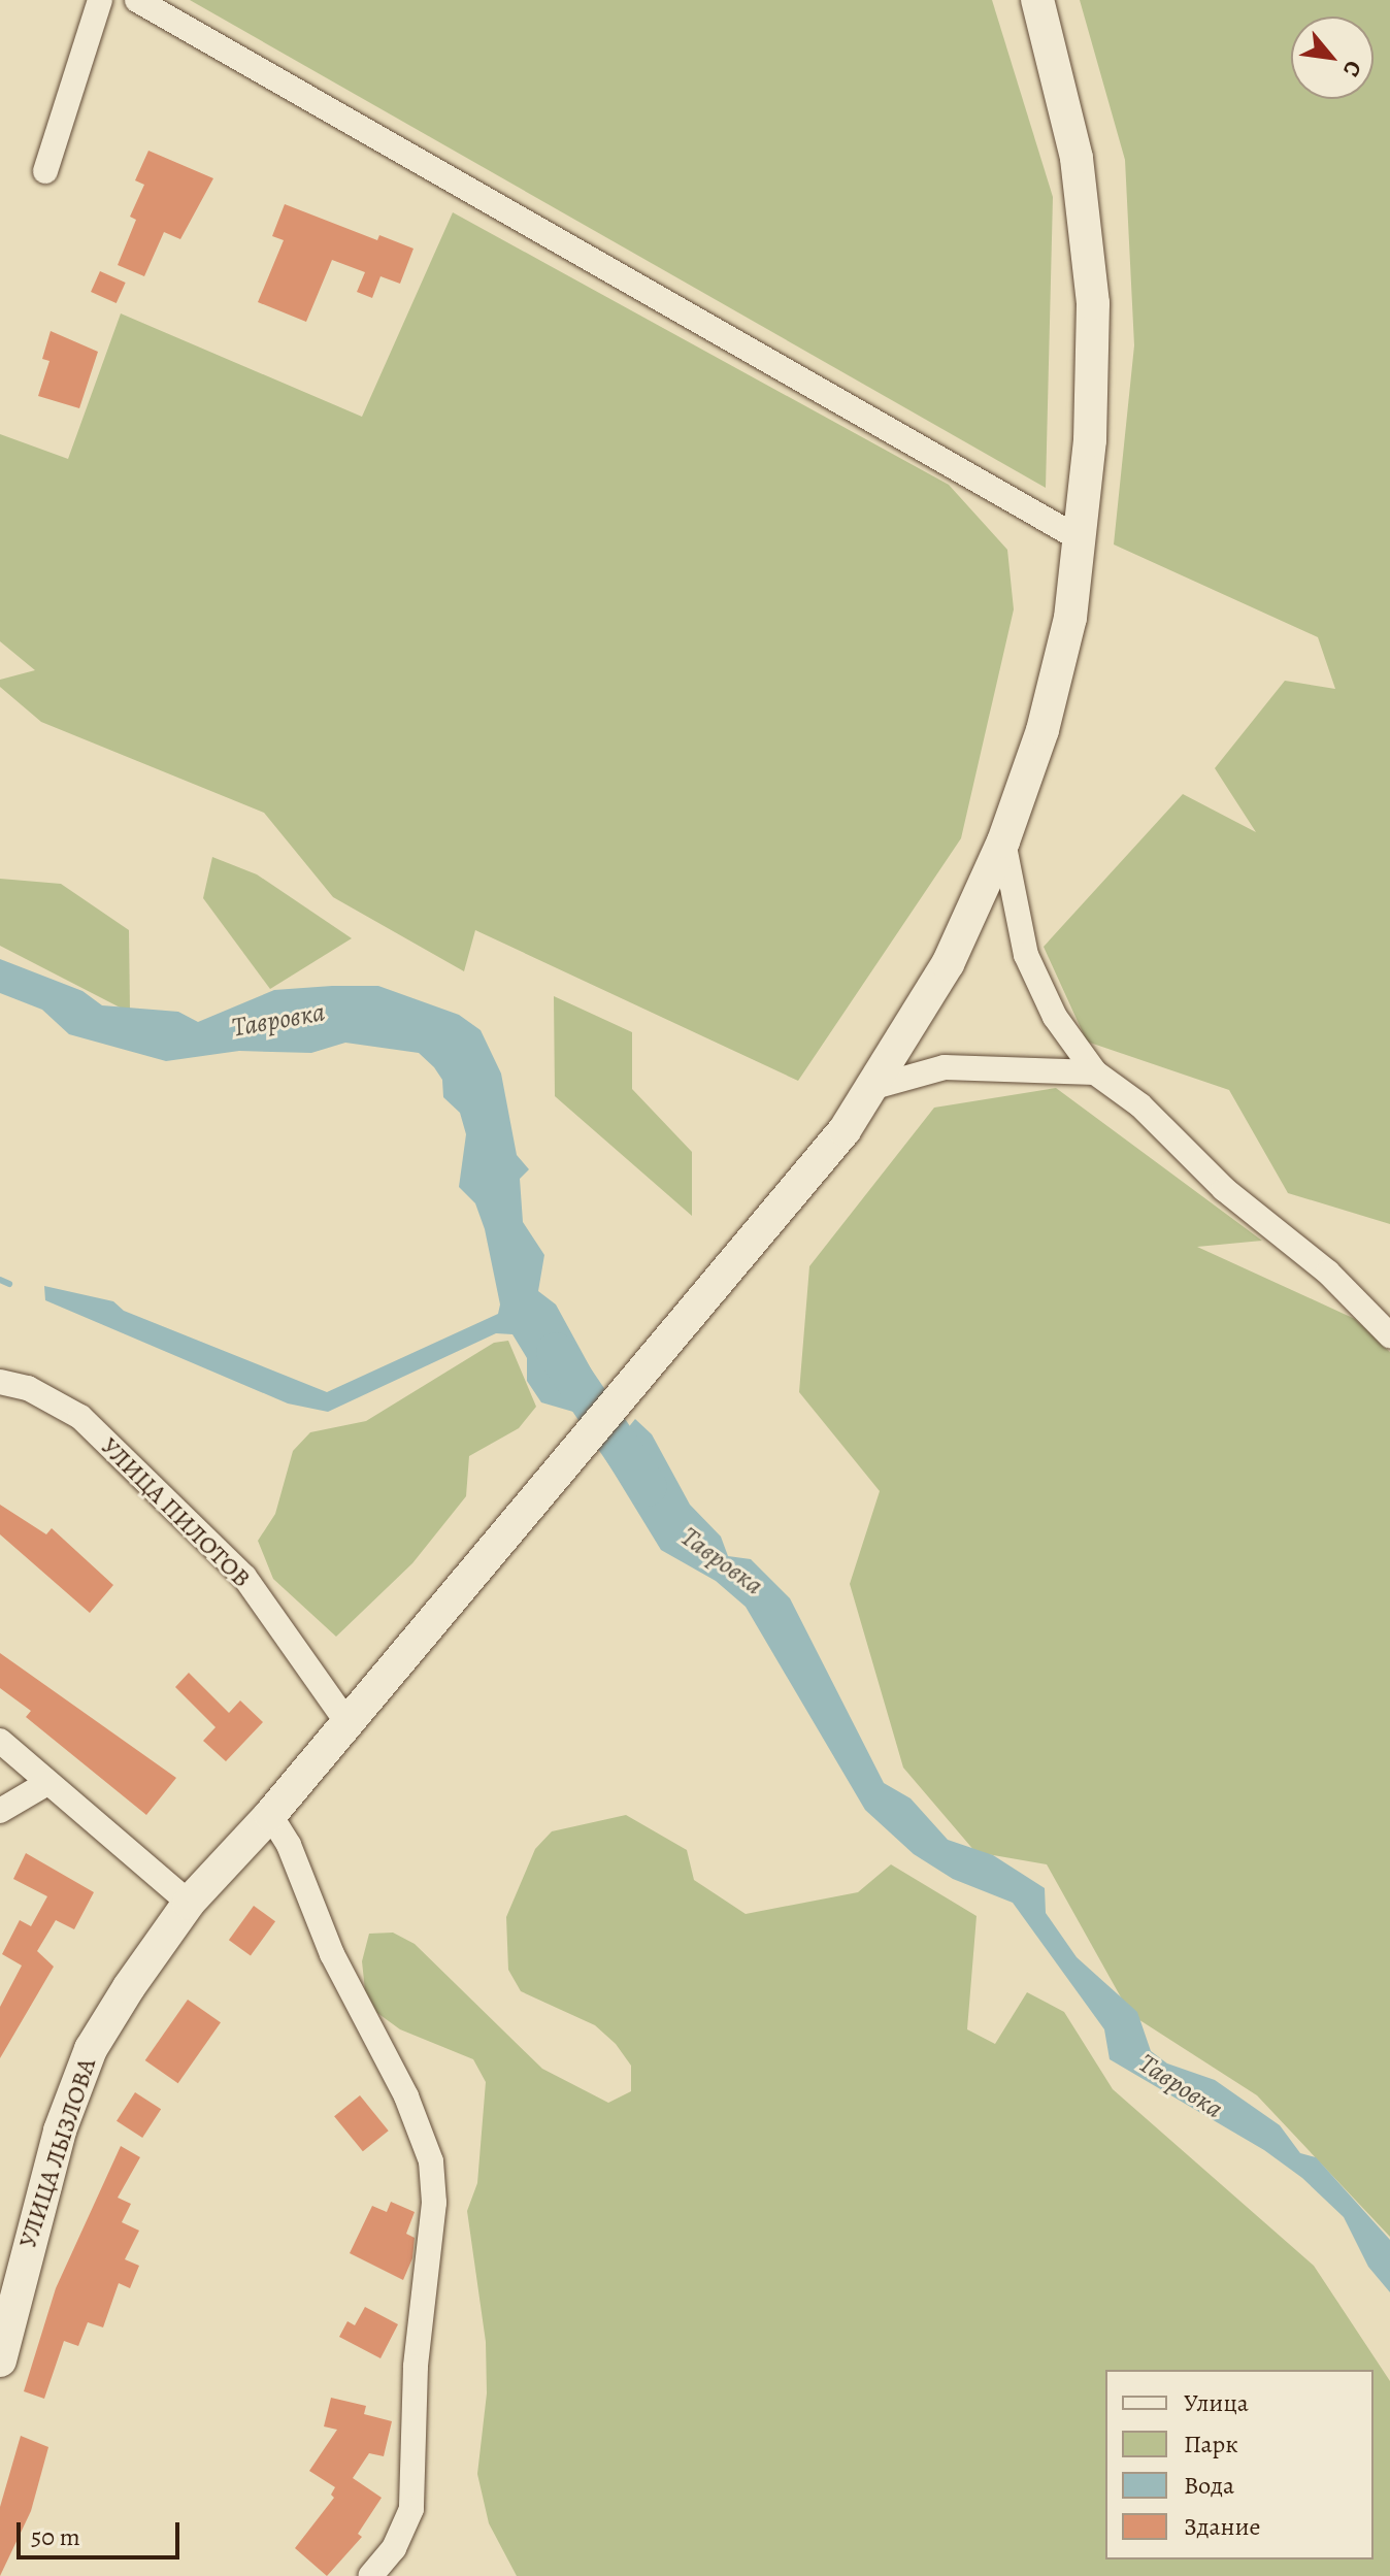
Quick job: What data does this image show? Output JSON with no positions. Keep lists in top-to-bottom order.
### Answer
{
  "streets": {
    "street": ["УЛИЦА ПИЛОТОВ", "УЛИЦА ЛЫЗЛОВА"]
  },
  "crossings": [
    ["УЛИЦА ПИЛОТОВ", "УЛИЦА ЛЫЗЛОВА"]
  ],
  "water": ["Тавровка"],
  "legend": [
    "Улица",
    "Парк",
    "Вода",
    "Здание"
  ],
  "scale_bar": "50 m",
  "north": "bottom right"
}
